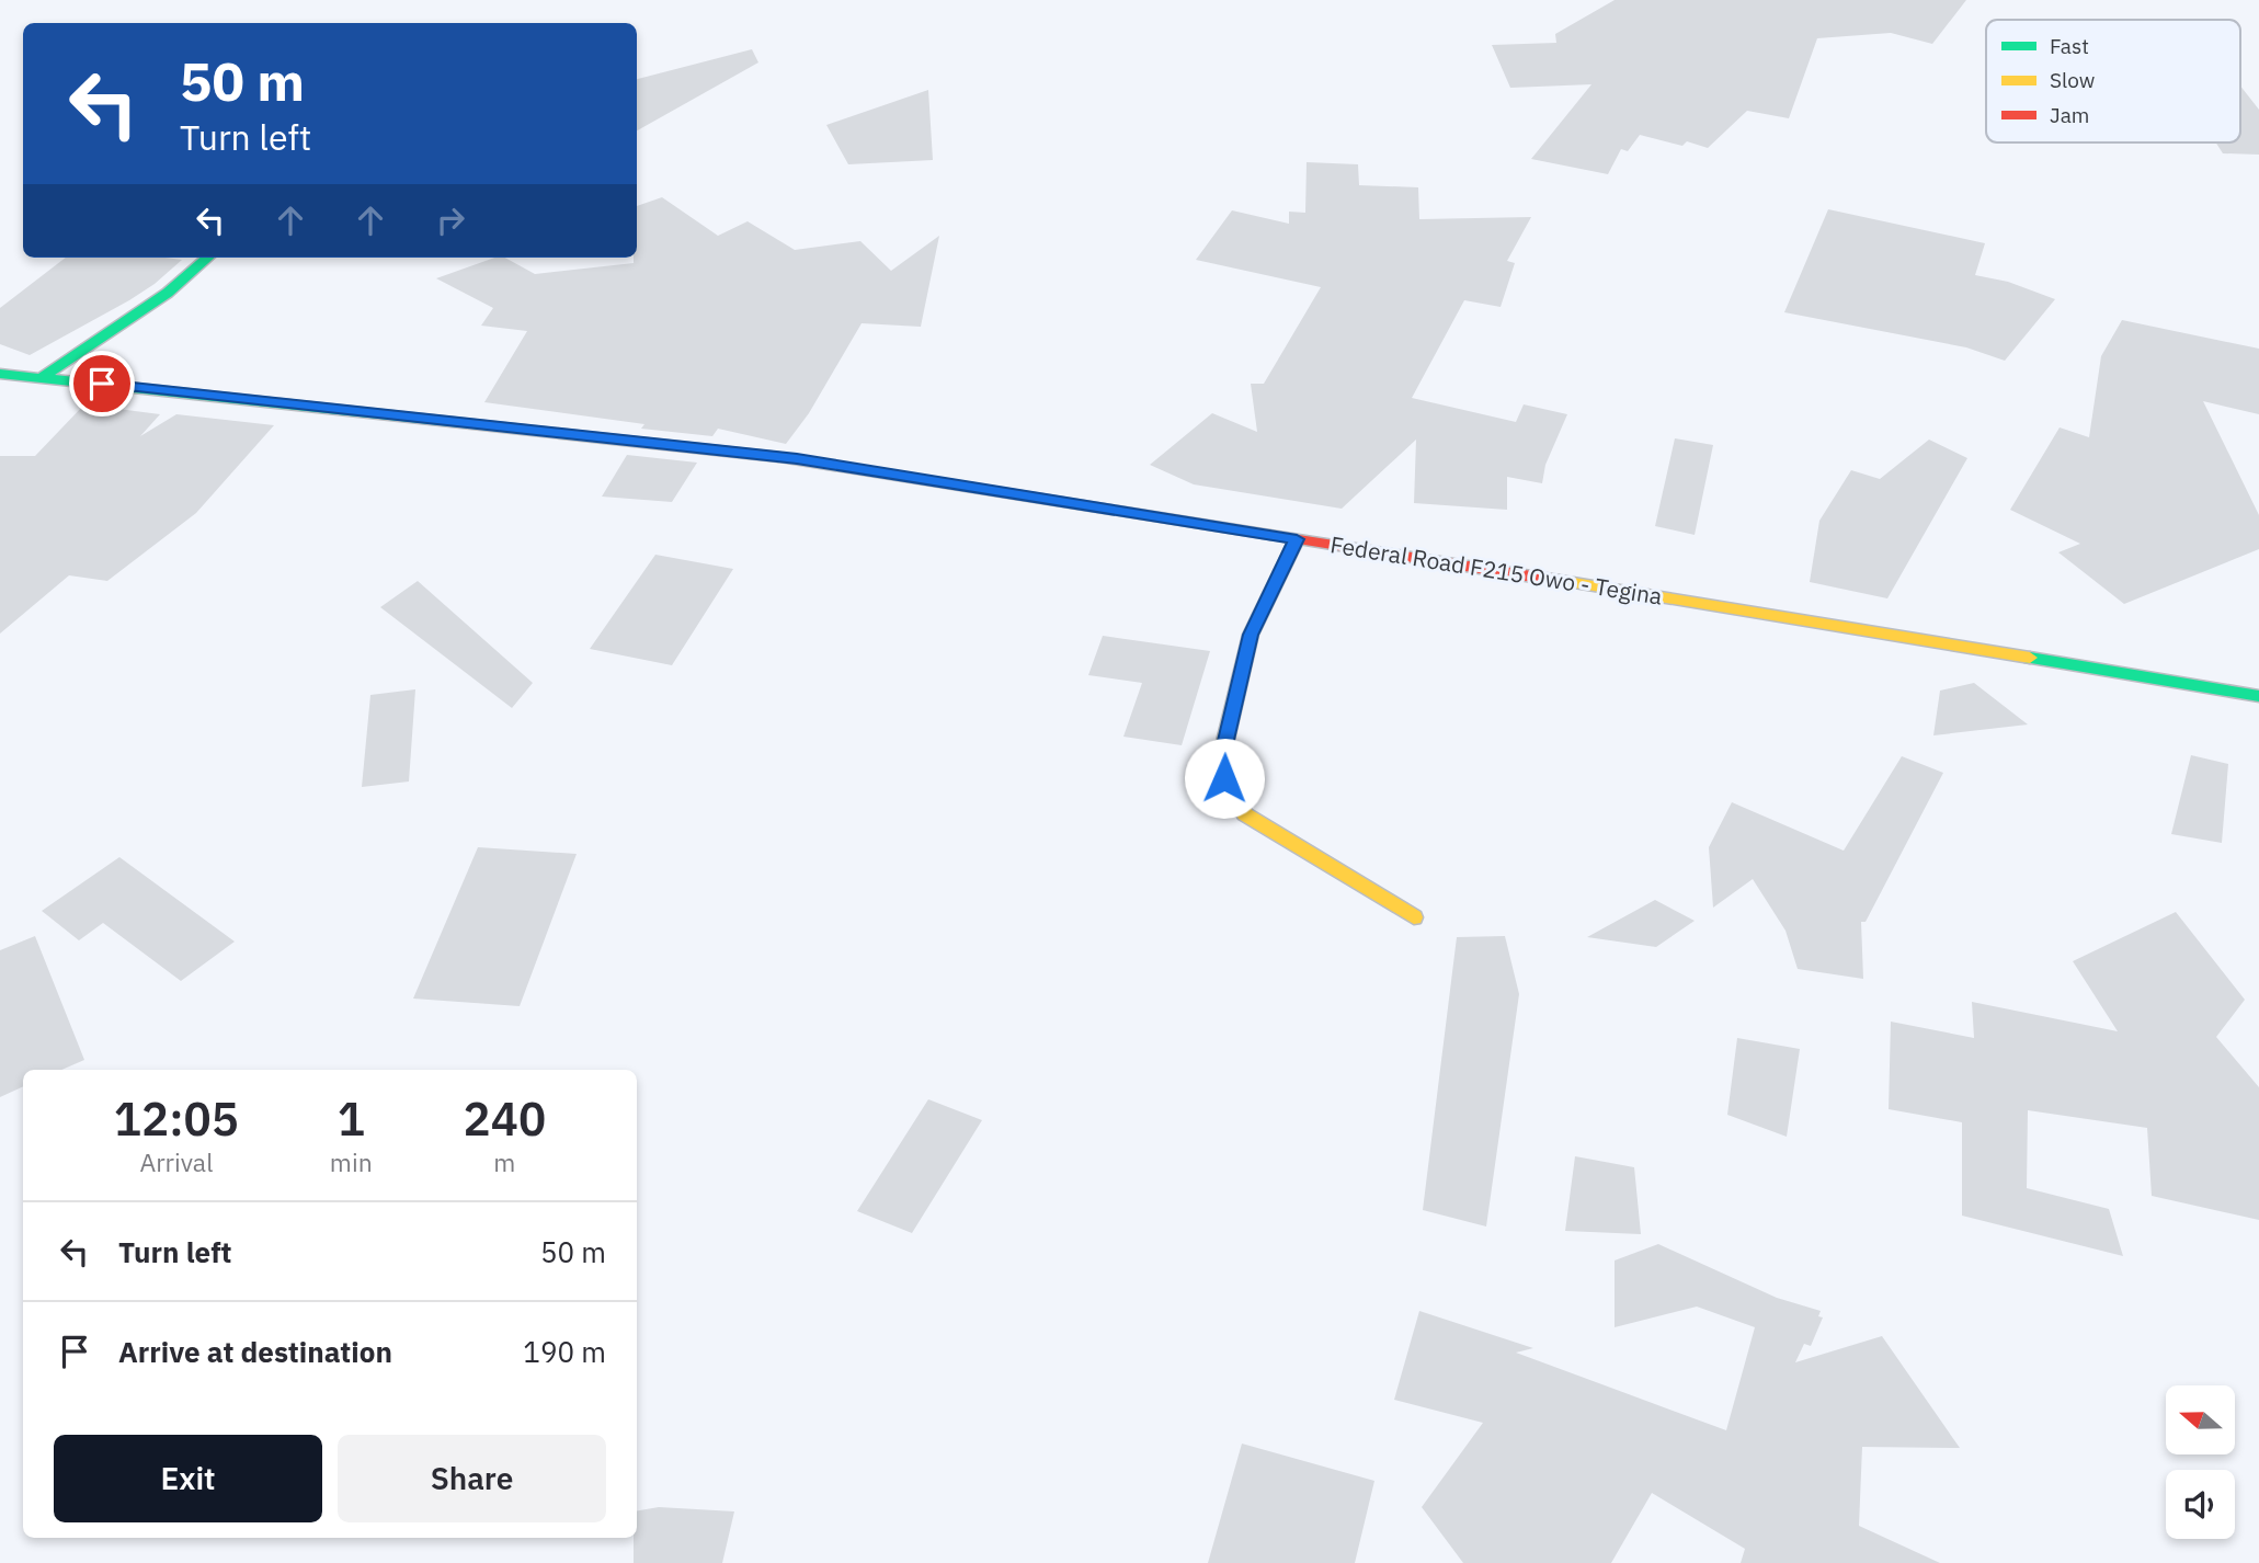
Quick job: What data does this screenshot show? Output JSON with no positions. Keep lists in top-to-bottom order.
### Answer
{
  "streets": {
    "main road": ["Federal Road F215 Owo - Tegina"]
  },
  "legend": ["Fast", "Slow", "Jam"],
  "north": "left",
  "page": {
    "turn": ["50 m", "Turn left"],
    "eta": [
      "12:05",
      "Arrival",
      "1",
      "min",
      "240",
      "m"
    ],
    "list": [
      {
        "name": "Turn left",
        "value": "50 m"
      },
      {
        "name": "Arrive at destination",
        "value": "190 m"
      }
    ],
    "buttons": ["Exit", "Share"]
  }
}
